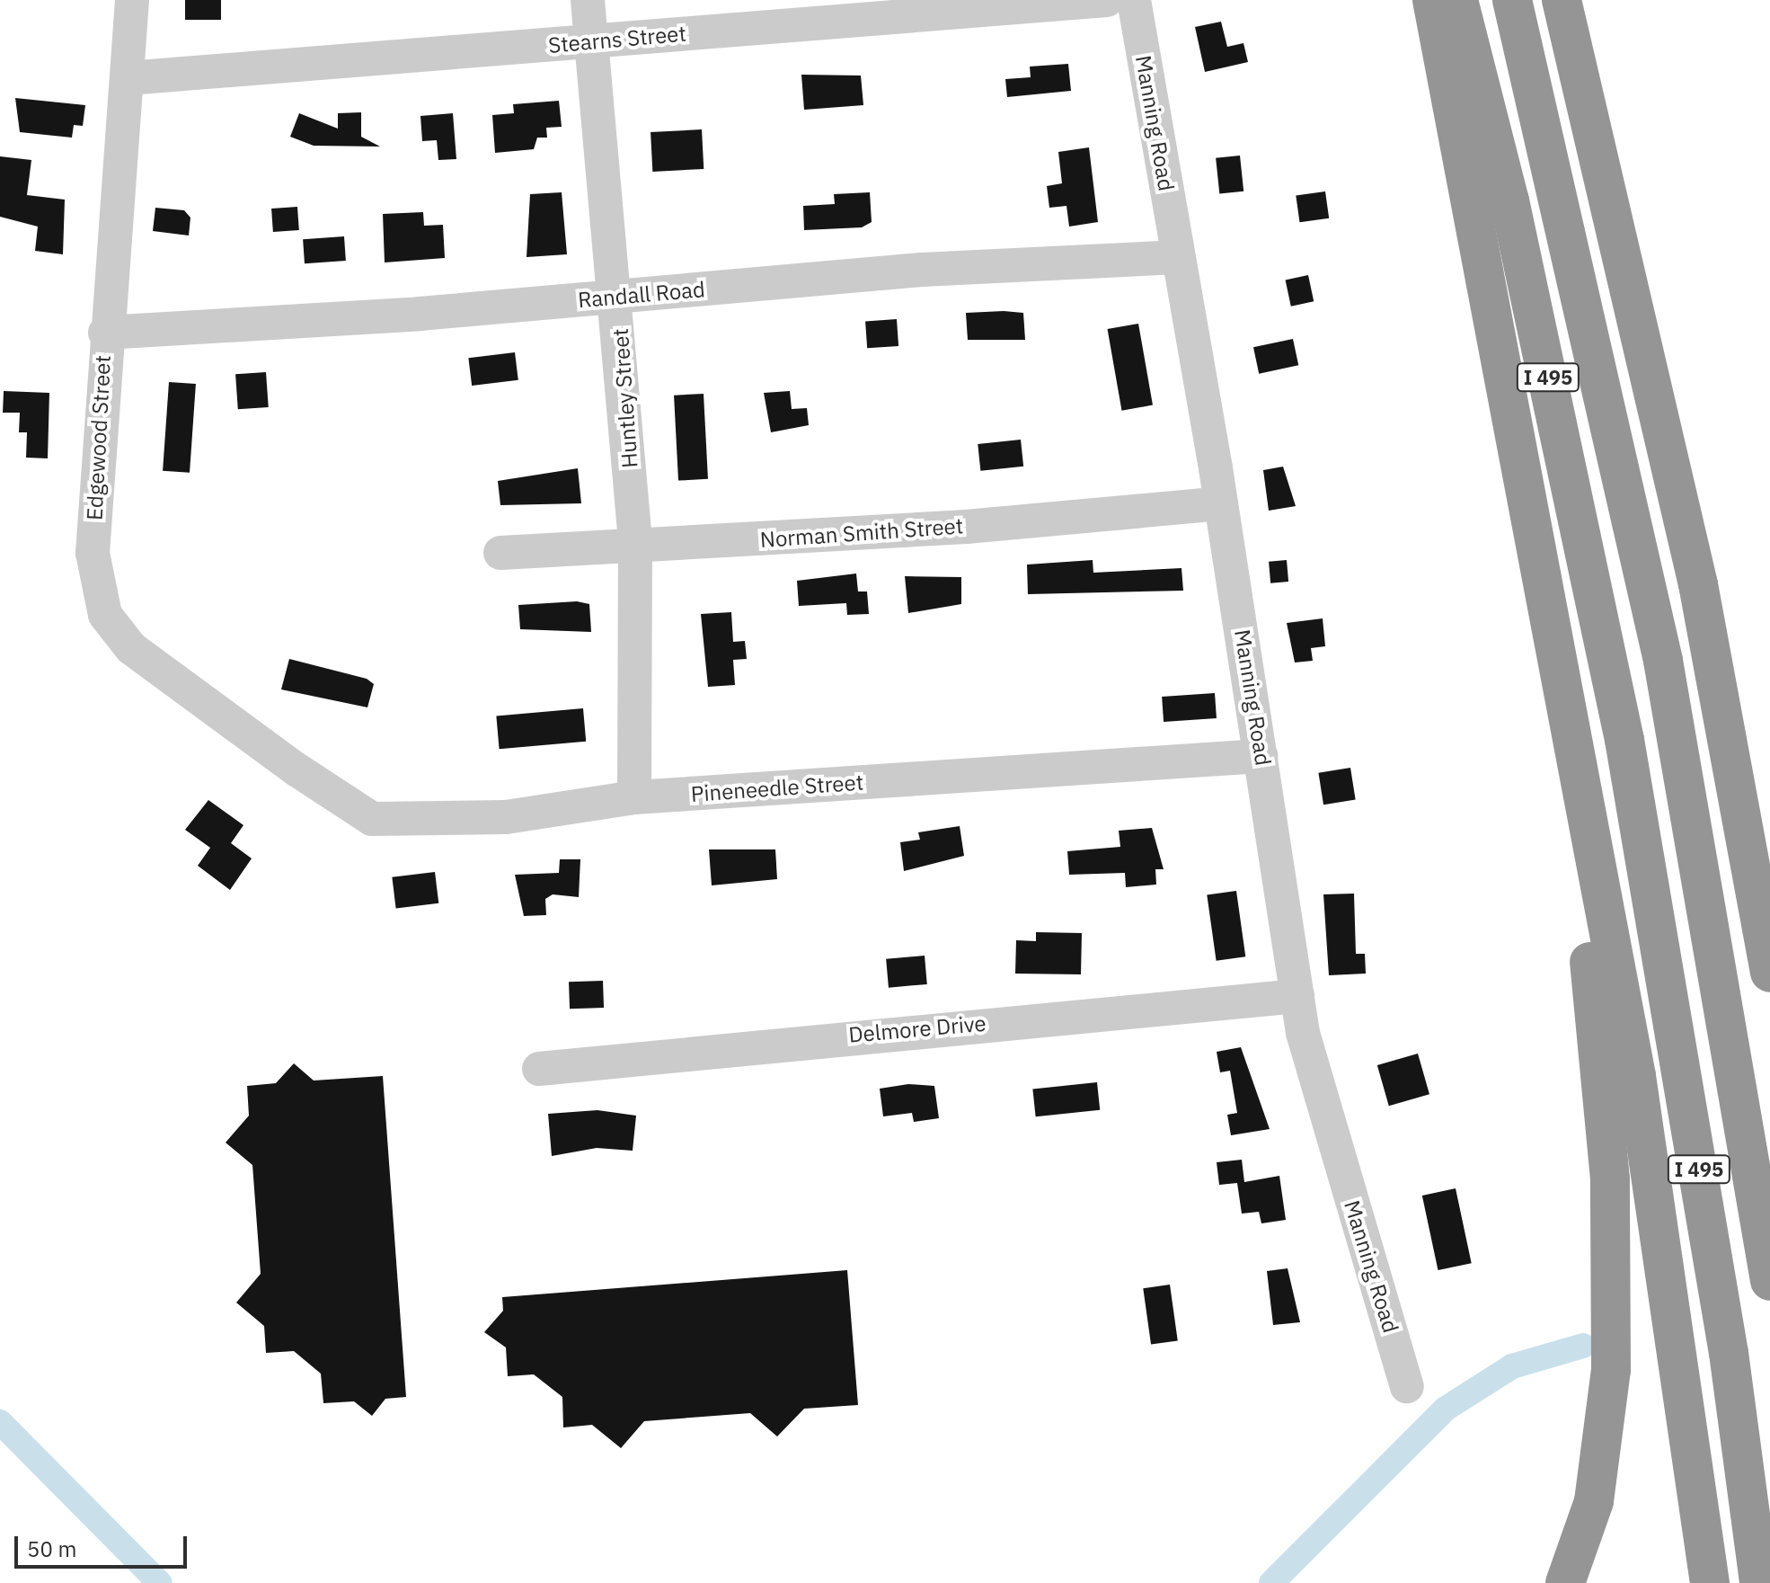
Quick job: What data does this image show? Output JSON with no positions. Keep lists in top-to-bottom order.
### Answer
{
  "streets": {
    "highway": ["I 495"],
    "street": [
      "Stearns Street",
      "Manning Road",
      "Randall Road",
      "Huntley Street",
      "Edgewood Street",
      "Norman Smith Street",
      "Pineneedle Street",
      "Delmore Drive"
    ]
  },
  "crossings": [
    ["Stearns Street", "Huntley Street"],
    ["Stearns Street", "Edgewood Street"],
    ["Manning Road", "Randall Road"],
    ["Manning Road", "Norman Smith Street"],
    ["Manning Road", "Pineneedle Street"],
    ["Manning Road", "Delmore Drive"],
    ["Randall Road", "Huntley Street"],
    ["Randall Road", "Edgewood Street"],
    ["Huntley Street", "Norman Smith Street"],
    ["Huntley Street", "Pineneedle Street"],
    ["Edgewood Street", "Pineneedle Street"]
  ],
  "scale_bar": "50 m"
}
